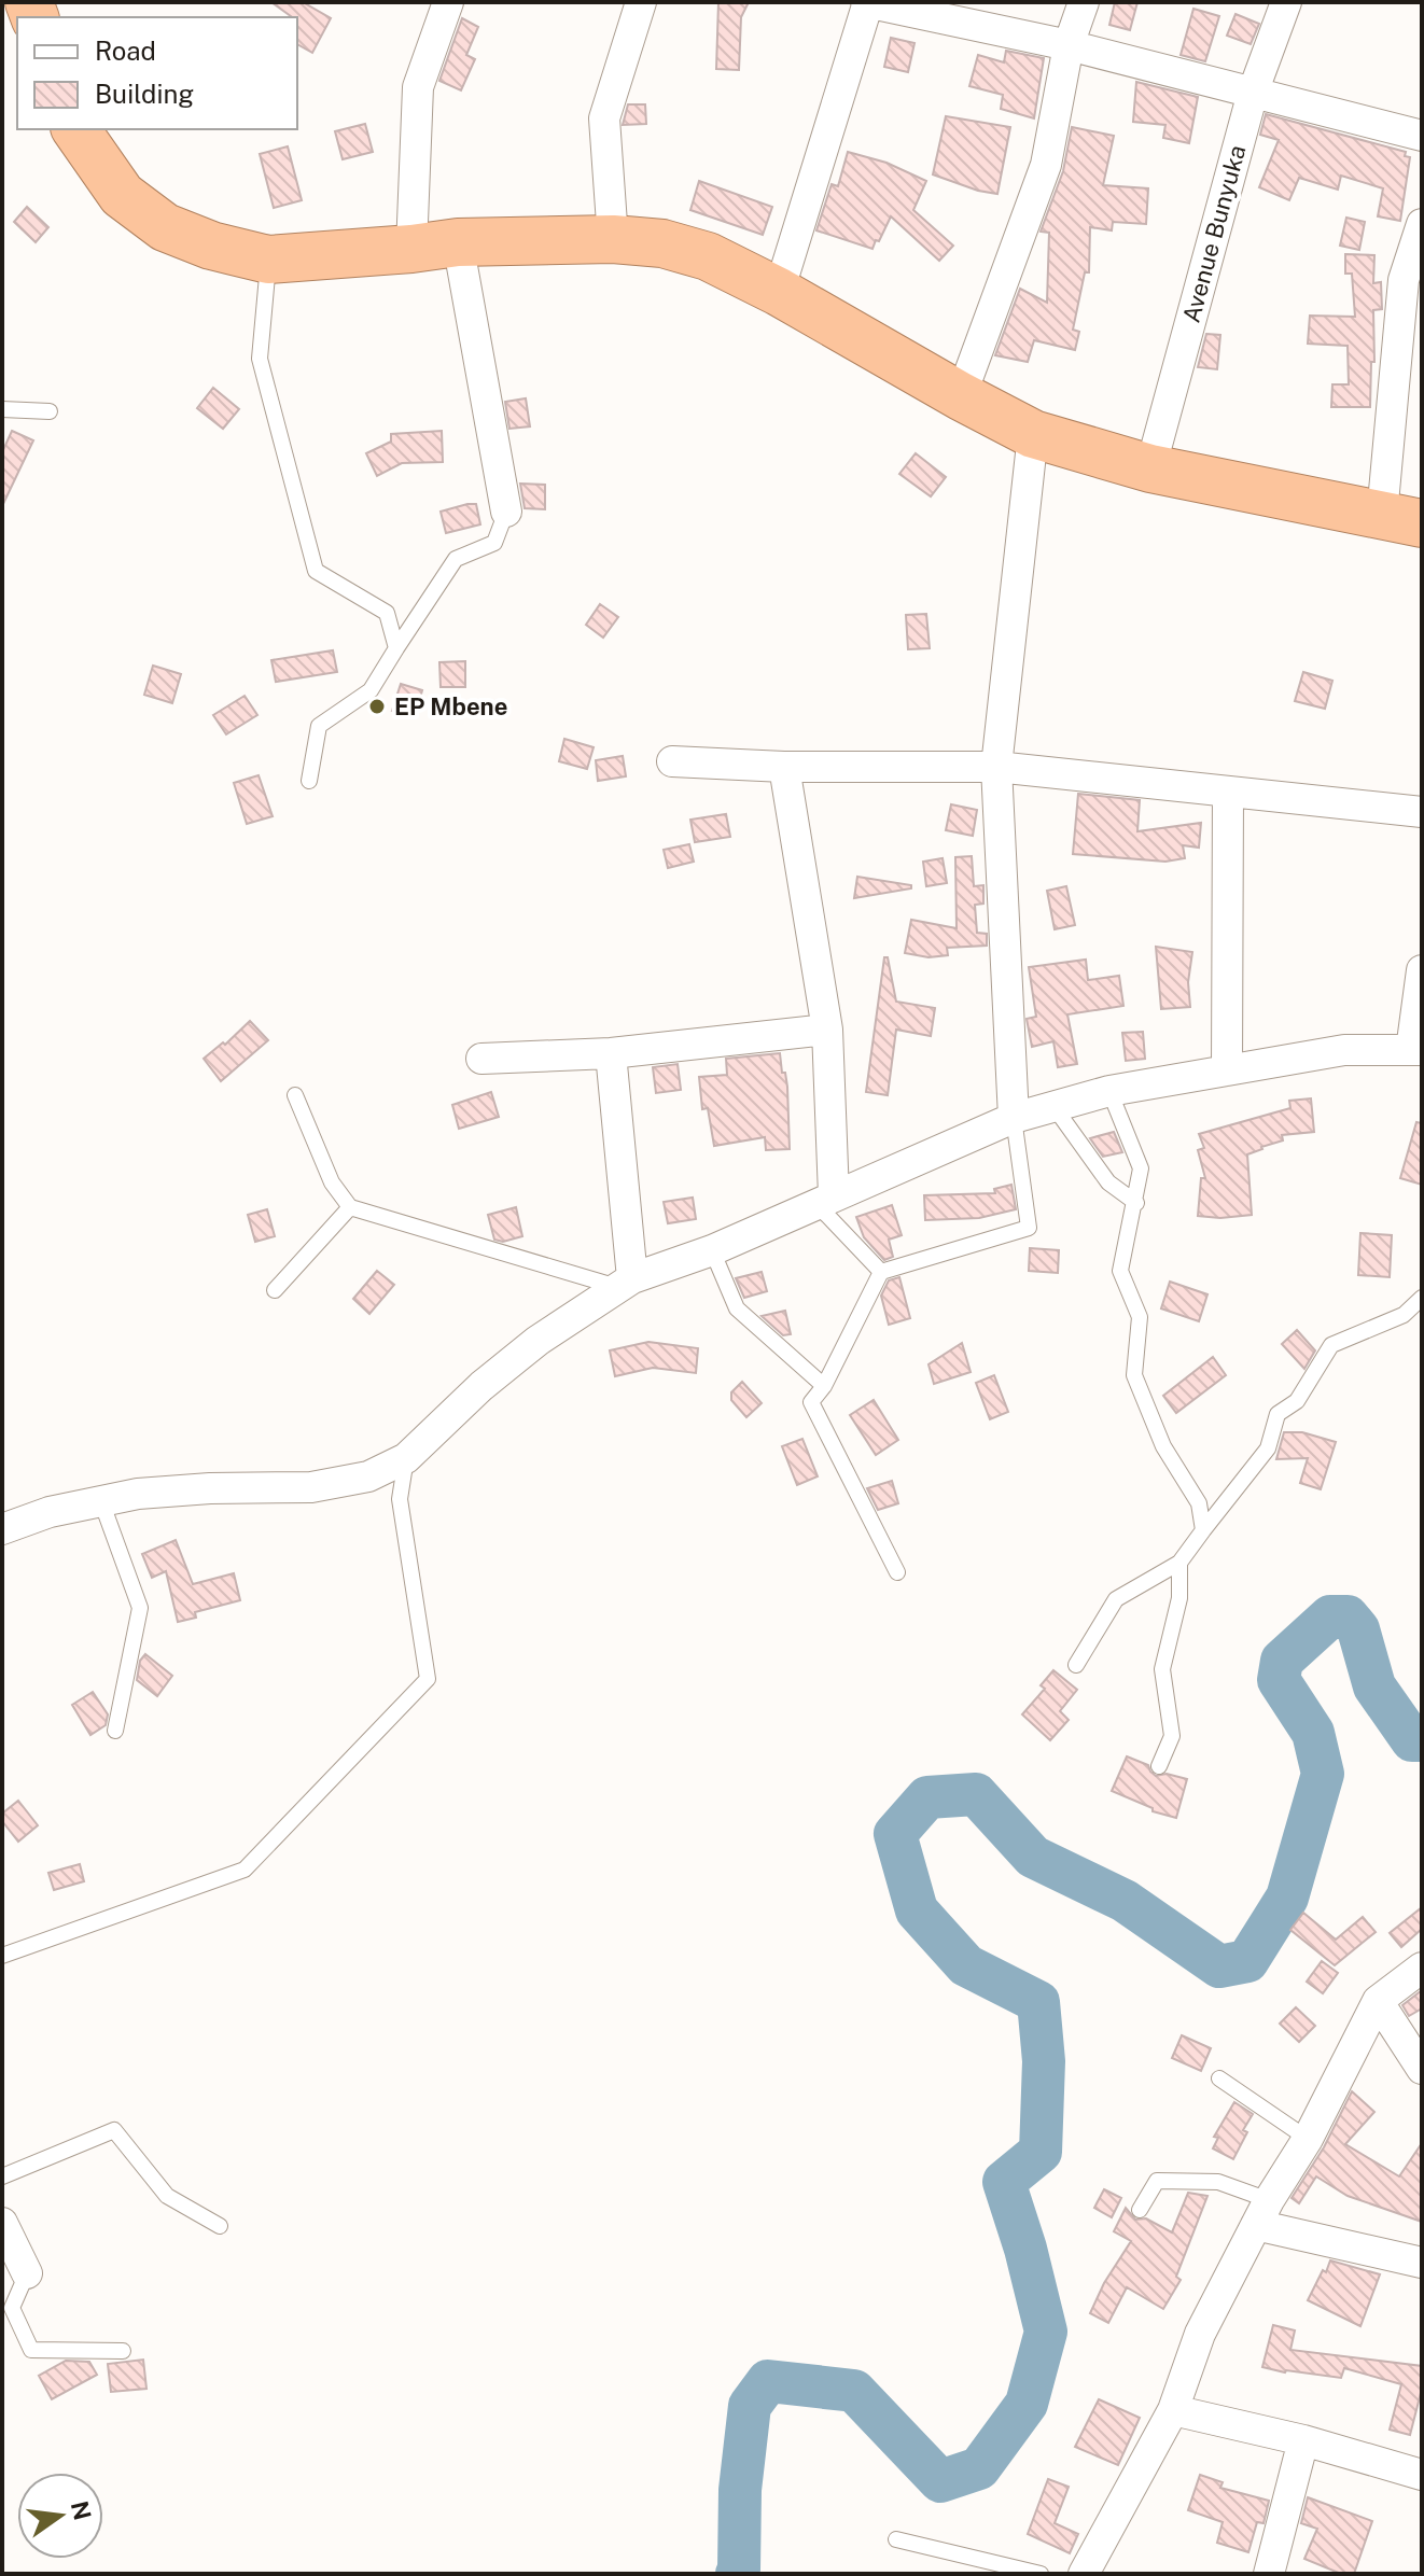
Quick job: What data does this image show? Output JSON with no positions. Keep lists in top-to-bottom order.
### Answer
{
  "streets": {
    "street": ["Avenue Bunyuka"]
  },
  "places": ["EP Mbene"],
  "legend": ["Road", "Building"],
  "north": "right"
}
